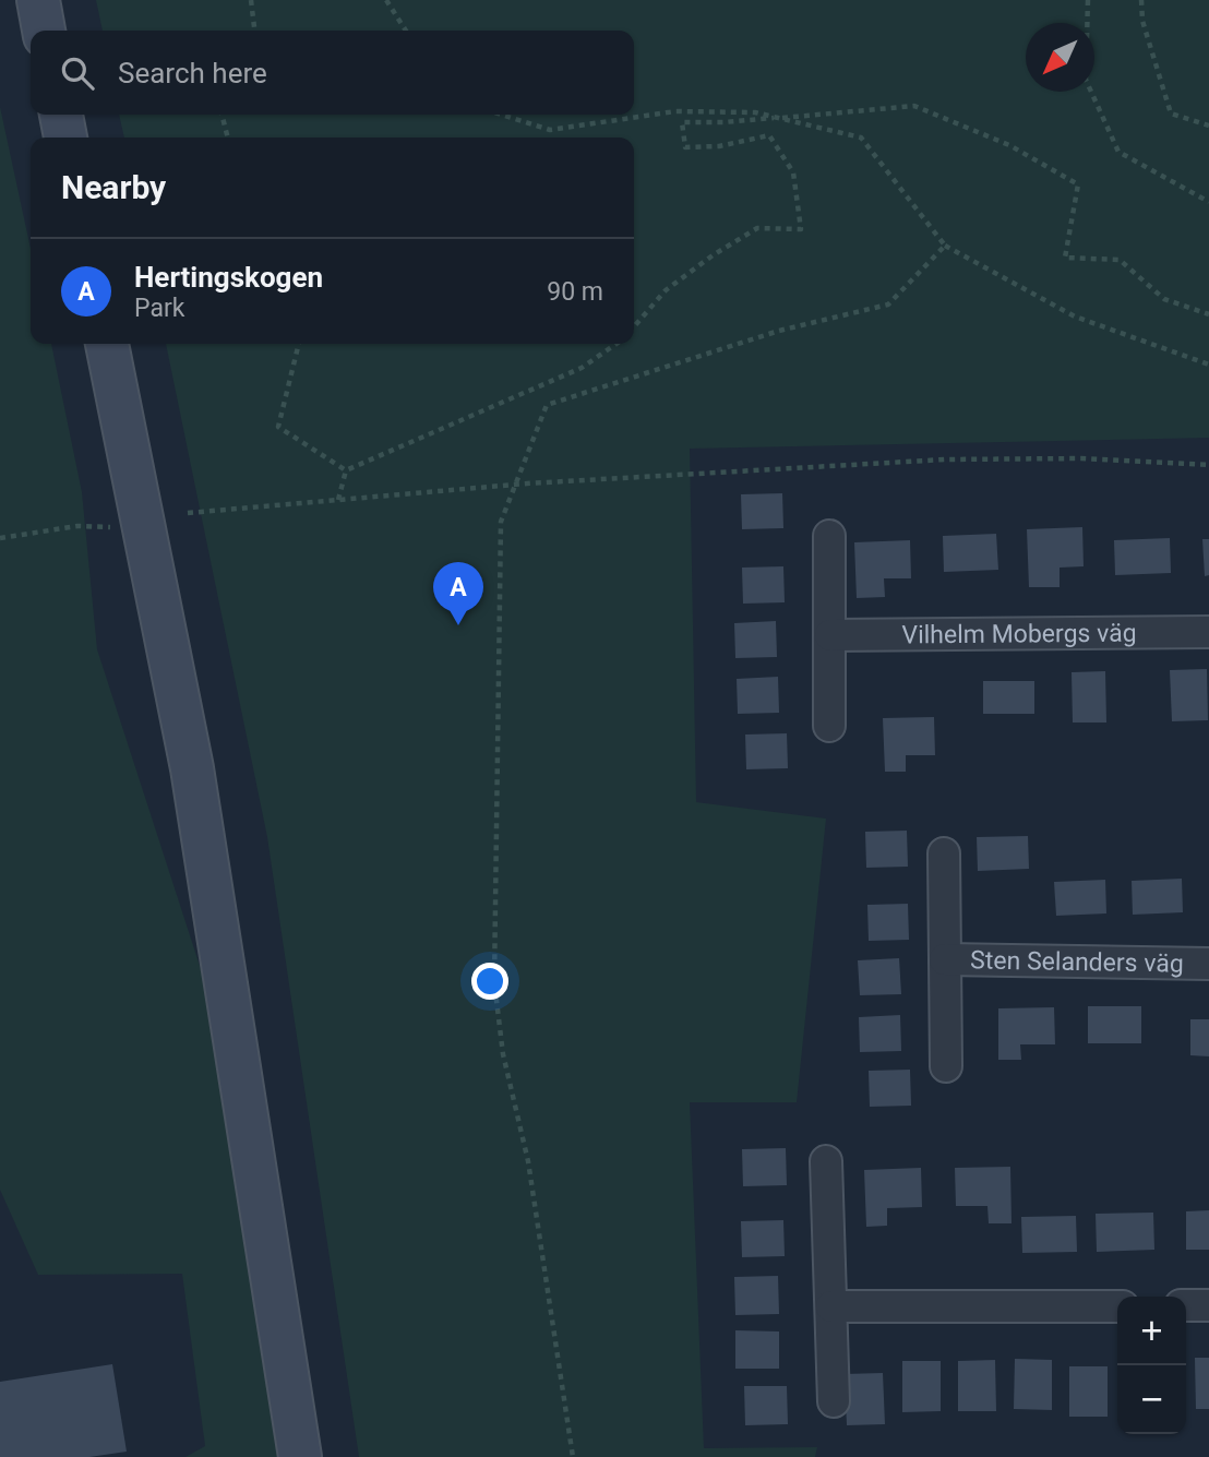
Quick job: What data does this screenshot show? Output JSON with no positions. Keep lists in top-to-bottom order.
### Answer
{
  "streets": {
    "street": ["Vilhelm Mobergs väg", "Sten Selanders väg"]
  },
  "north": "bottom left",
  "page": {
    "search": "Search here",
    "heading": "Nearby",
    "list": [
      {
        "mark": "A",
        "name": "Hertingskogen",
        "note": "Park",
        "value": "90 m"
      }
    ],
    "pins": "A",
    "map_buttons": ["+", "−"]
  }
}
